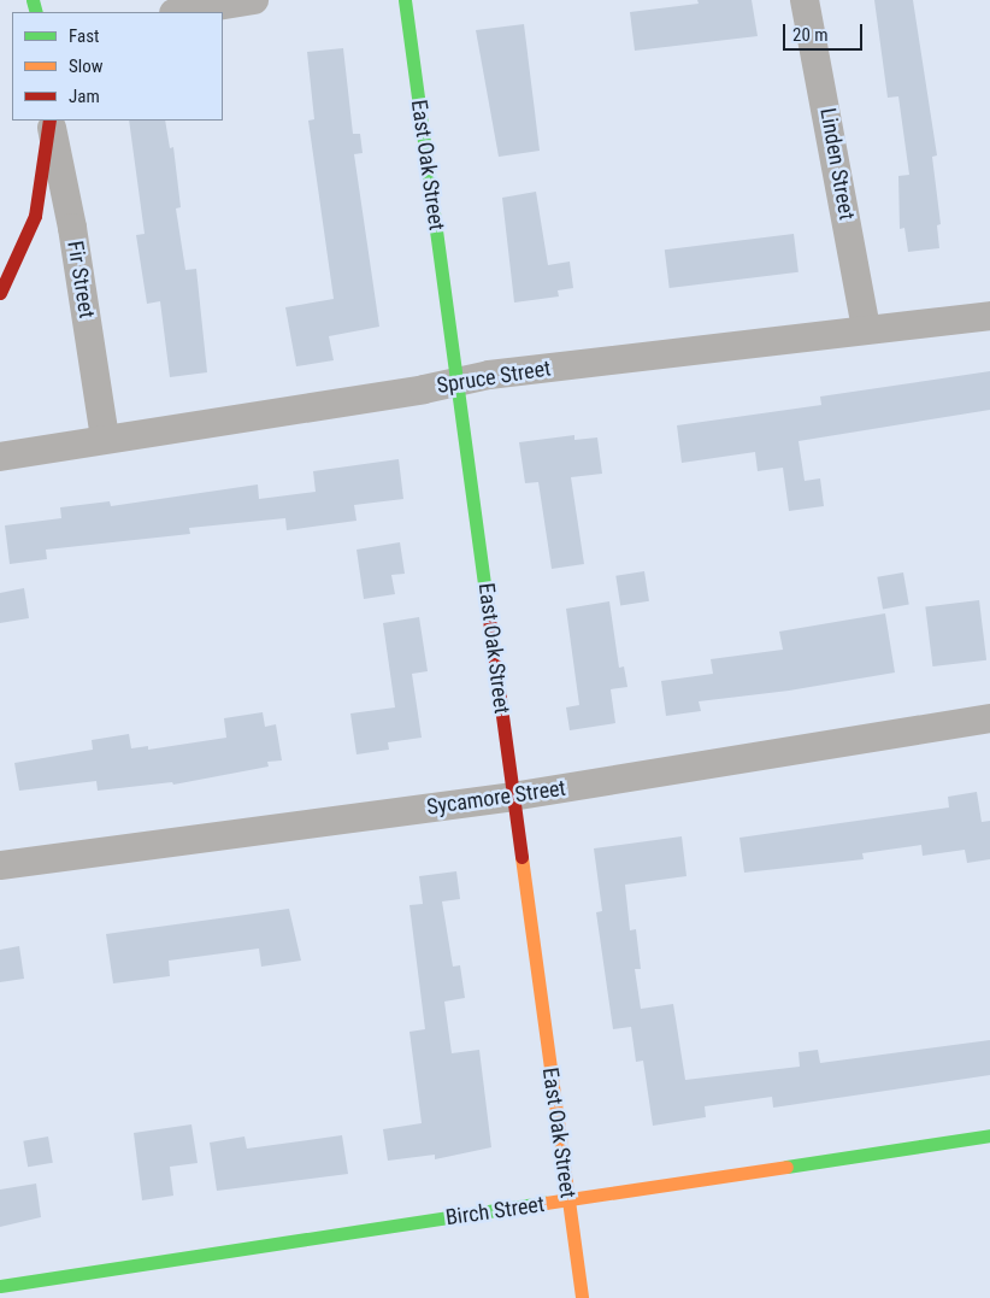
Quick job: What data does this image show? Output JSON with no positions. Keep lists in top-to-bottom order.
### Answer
{
  "streets": {
    "street": [
      "Linden Street",
      "East Oak Street",
      "Fir Street",
      "Spruce Street",
      "Sycamore Street",
      "Birch Street"
    ]
  },
  "crossings": [
    ["Linden Street", "Spruce Street"],
    ["East Oak Street", "Spruce Street"],
    ["East Oak Street", "Sycamore Street"],
    ["East Oak Street", "Birch Street"],
    ["Fir Street", "Spruce Street"]
  ],
  "legend": ["Fast", "Slow", "Jam"],
  "scale_bar": "20 m"
}
